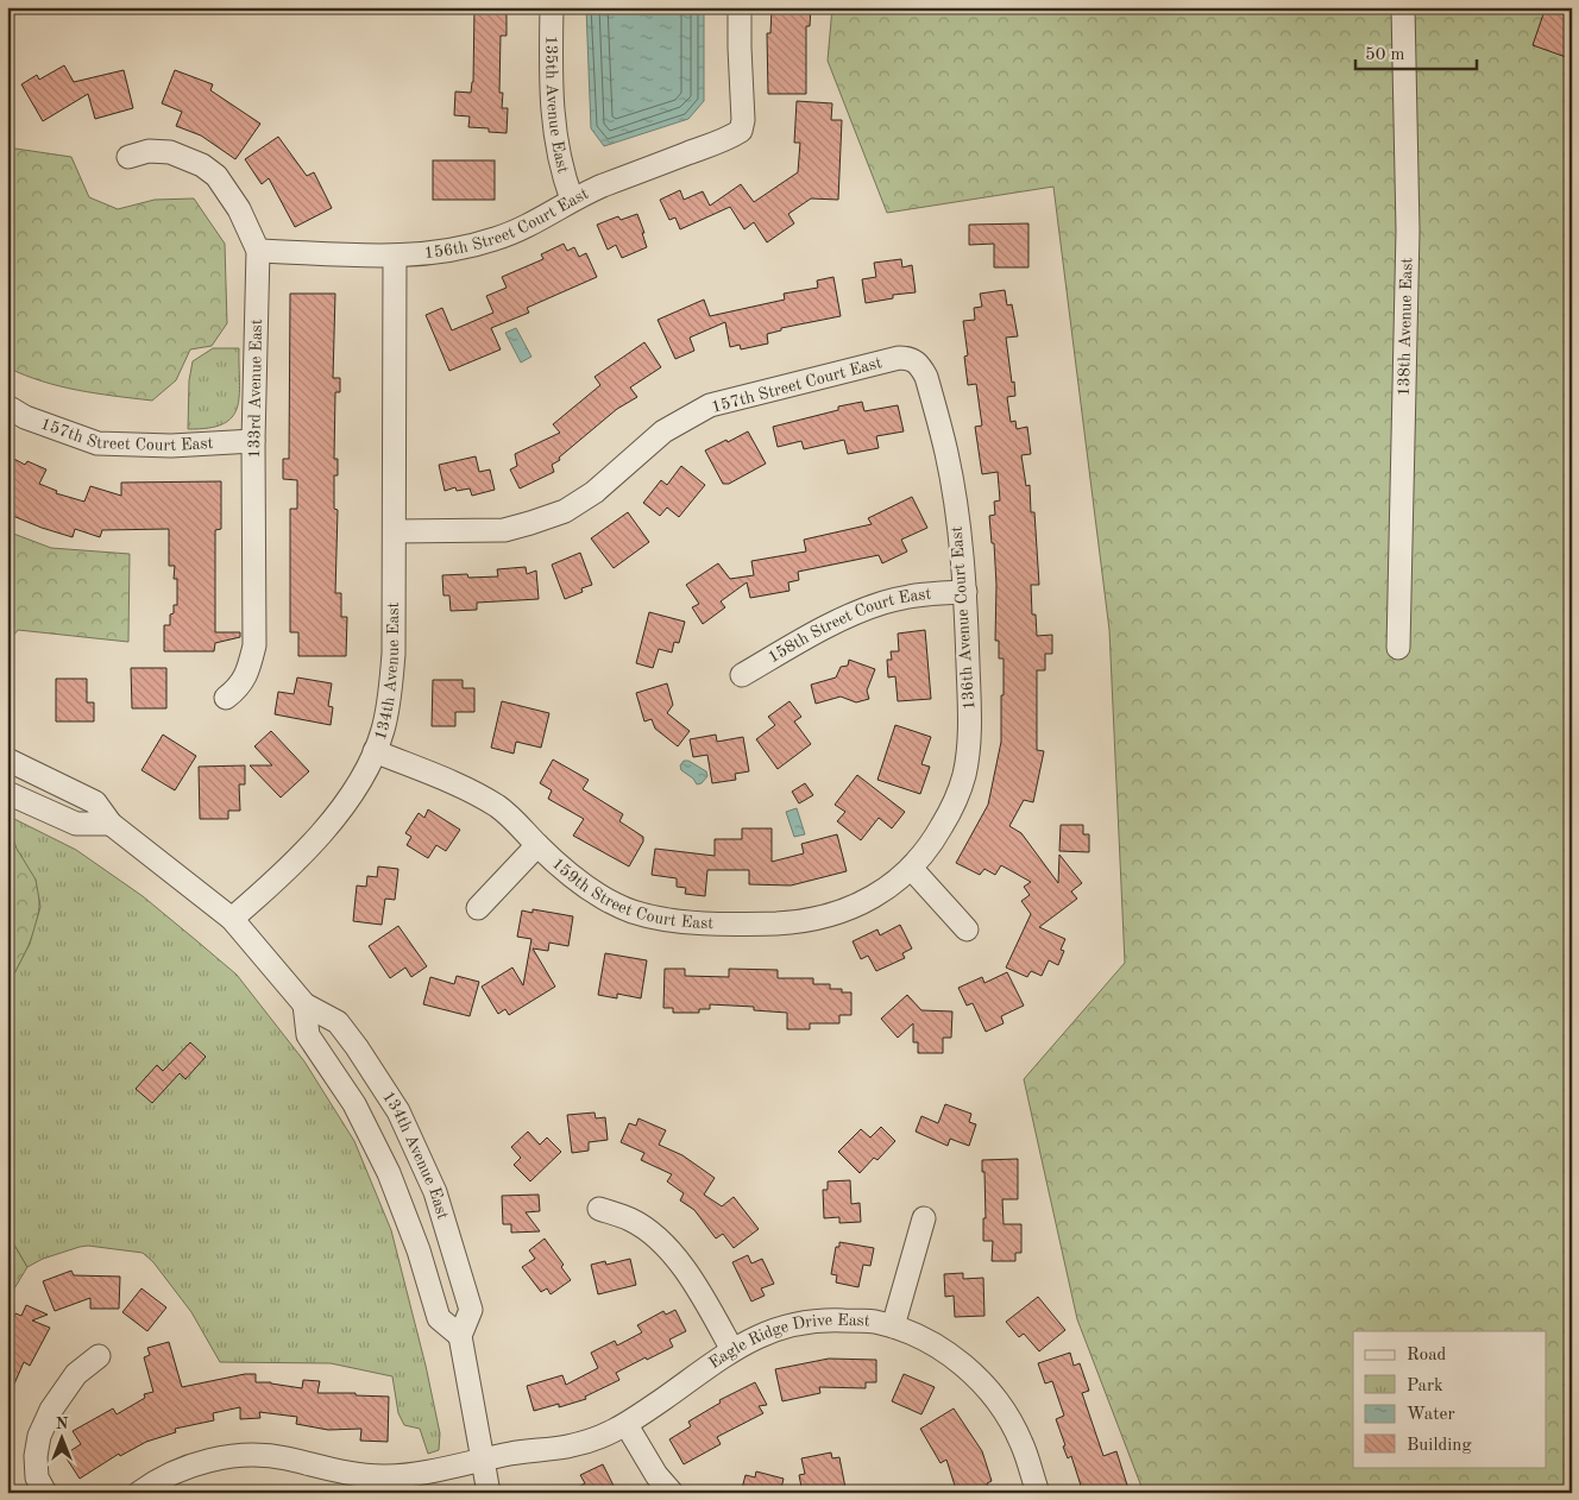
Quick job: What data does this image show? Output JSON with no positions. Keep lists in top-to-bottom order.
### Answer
{
  "streets": {
    "street": [
      "135th Avenue East",
      "156th Street Court East",
      "138th Avenue East",
      "157th Street Court East",
      "133rd Avenue East",
      "136th Avenue Court East",
      "158th Street Court East",
      "134th Avenue East",
      "159th Street Court East",
      "Eagle Ridge Drive East"
    ]
  },
  "crossings": [
    ["135th Avenue East", "156th Street Court East"],
    ["156th Street Court East", "133rd Avenue East"],
    ["156th Street Court East", "134th Avenue East"],
    ["157th Street Court East", "133rd Avenue East"],
    ["157th Street Court East", "136th Avenue Court East"],
    ["157th Street Court East", "134th Avenue East"],
    ["136th Avenue Court East", "158th Street Court East"],
    ["136th Avenue Court East", "159th Street Court East"],
    ["134th Avenue East", "159th Street Court East"]
  ],
  "legend": [
    "Road",
    "Park",
    "Water",
    "Building"
  ],
  "scale_bar": "50 m",
  "north": "top"
}
